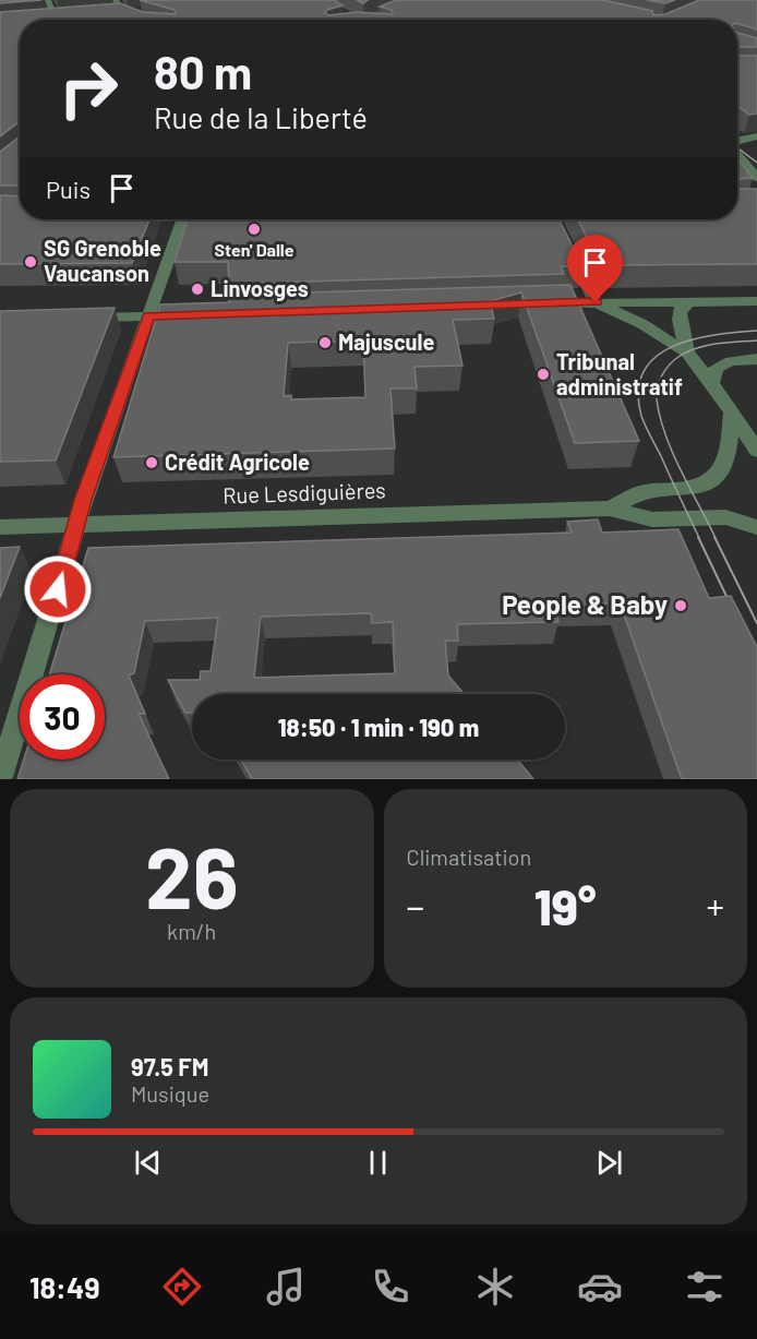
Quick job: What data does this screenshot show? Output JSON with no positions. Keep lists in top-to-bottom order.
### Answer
{
  "streets": {
    "street": ["Rue Lesdiguières"]
  },
  "places": [
    "Sten' Dalle",
    "SG Grenoble Vaucanson",
    "Linvosges",
    "Majuscule",
    "Tribunal administratif",
    "Crédit Agricole",
    "People & Baby"
  ],
  "page": {
    "turn": ["80 m", "Rue de la Liberté"],
    "then": "Puis",
    "limit": "30",
    "trip": "18:50 · 1 min · 190 m",
    "tile": [
      ["26", "km/h"],
      "Climatisation"
    ],
    "heat": ["−", "19°", "+"],
    "song": ["97.5 FM", "Musique"],
    "tabs": "18:49"
  }
}
